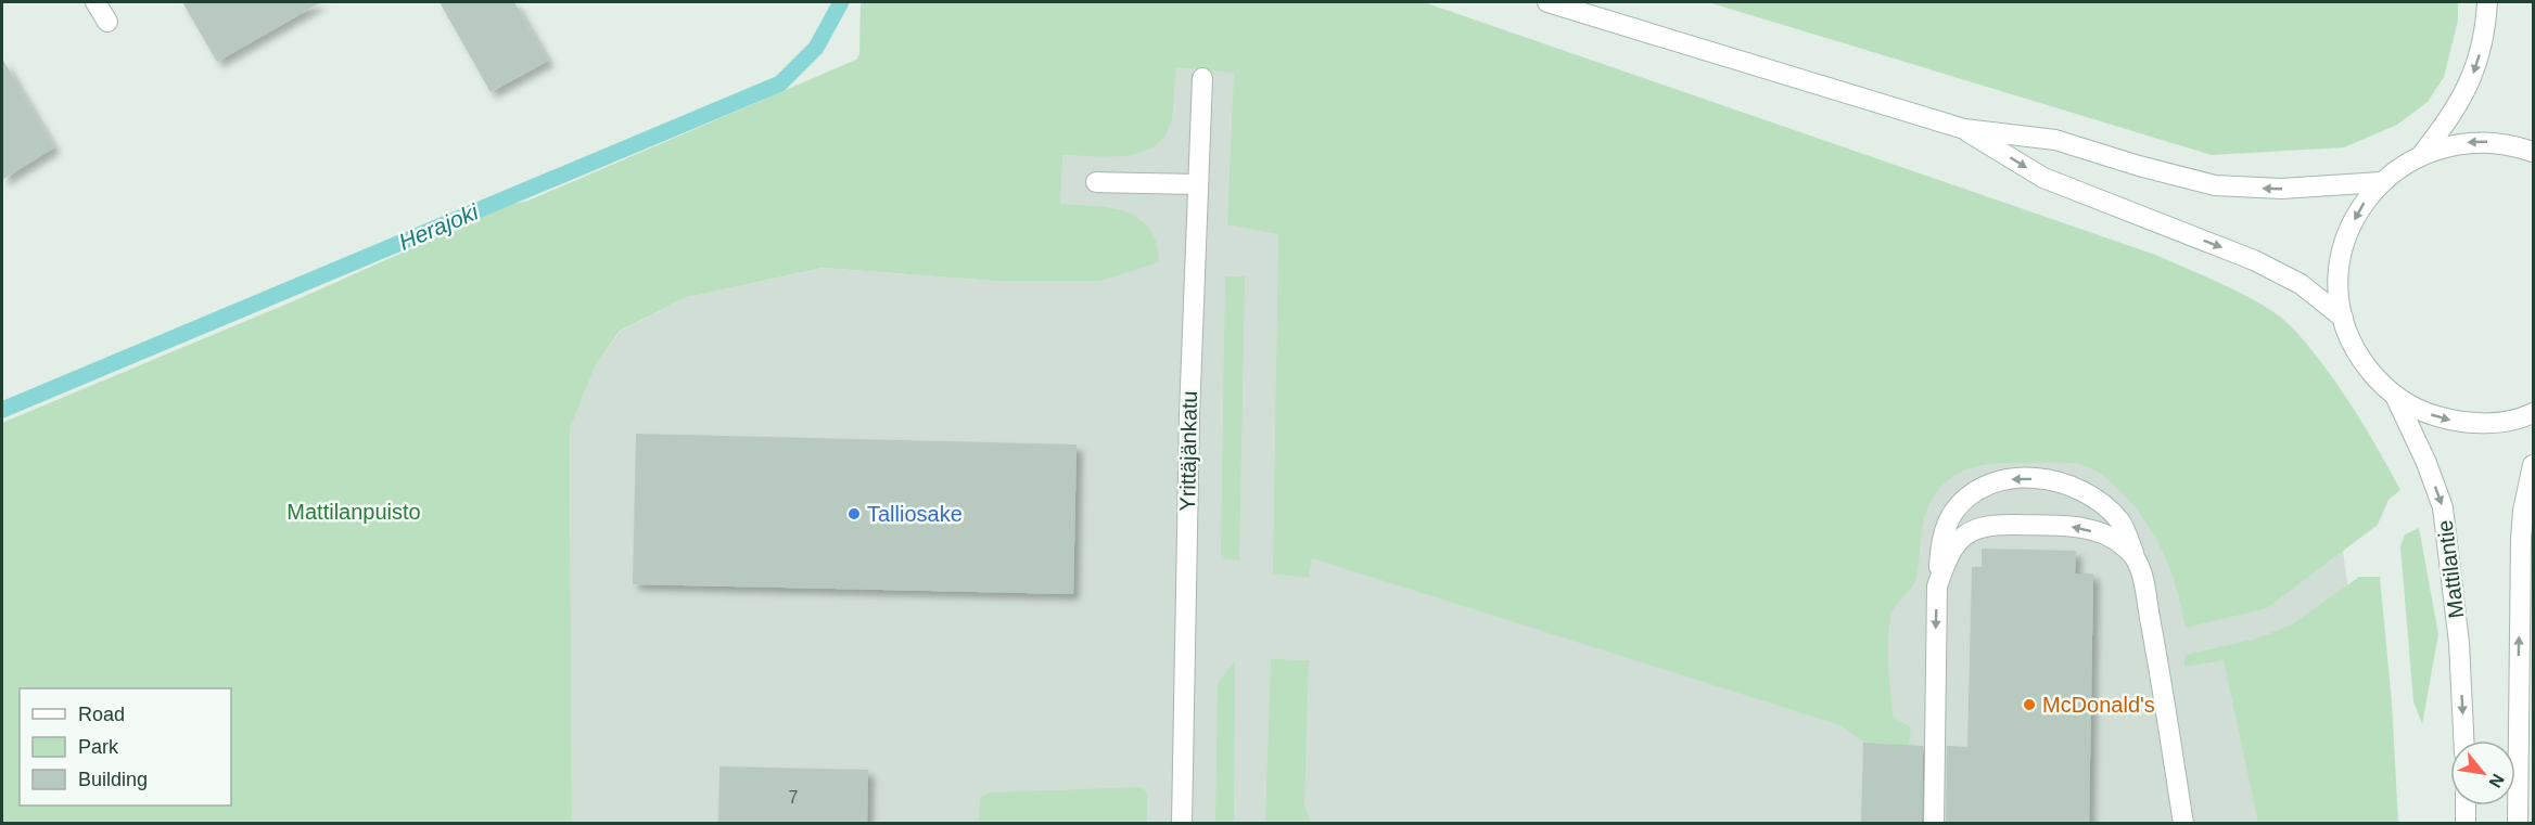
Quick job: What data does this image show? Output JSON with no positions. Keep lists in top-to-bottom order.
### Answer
{
  "streets": {
    "street": ["Yrittäjänkatu", "Mattilantie"]
  },
  "water": ["Herajoki"],
  "parks": ["Mattilanpuisto"],
  "places": ["Talliosake", "McDonald's"],
  "house_numbers": ["7"],
  "legend": ["Road", "Park", "Building"],
  "north": "bottom right"
}
